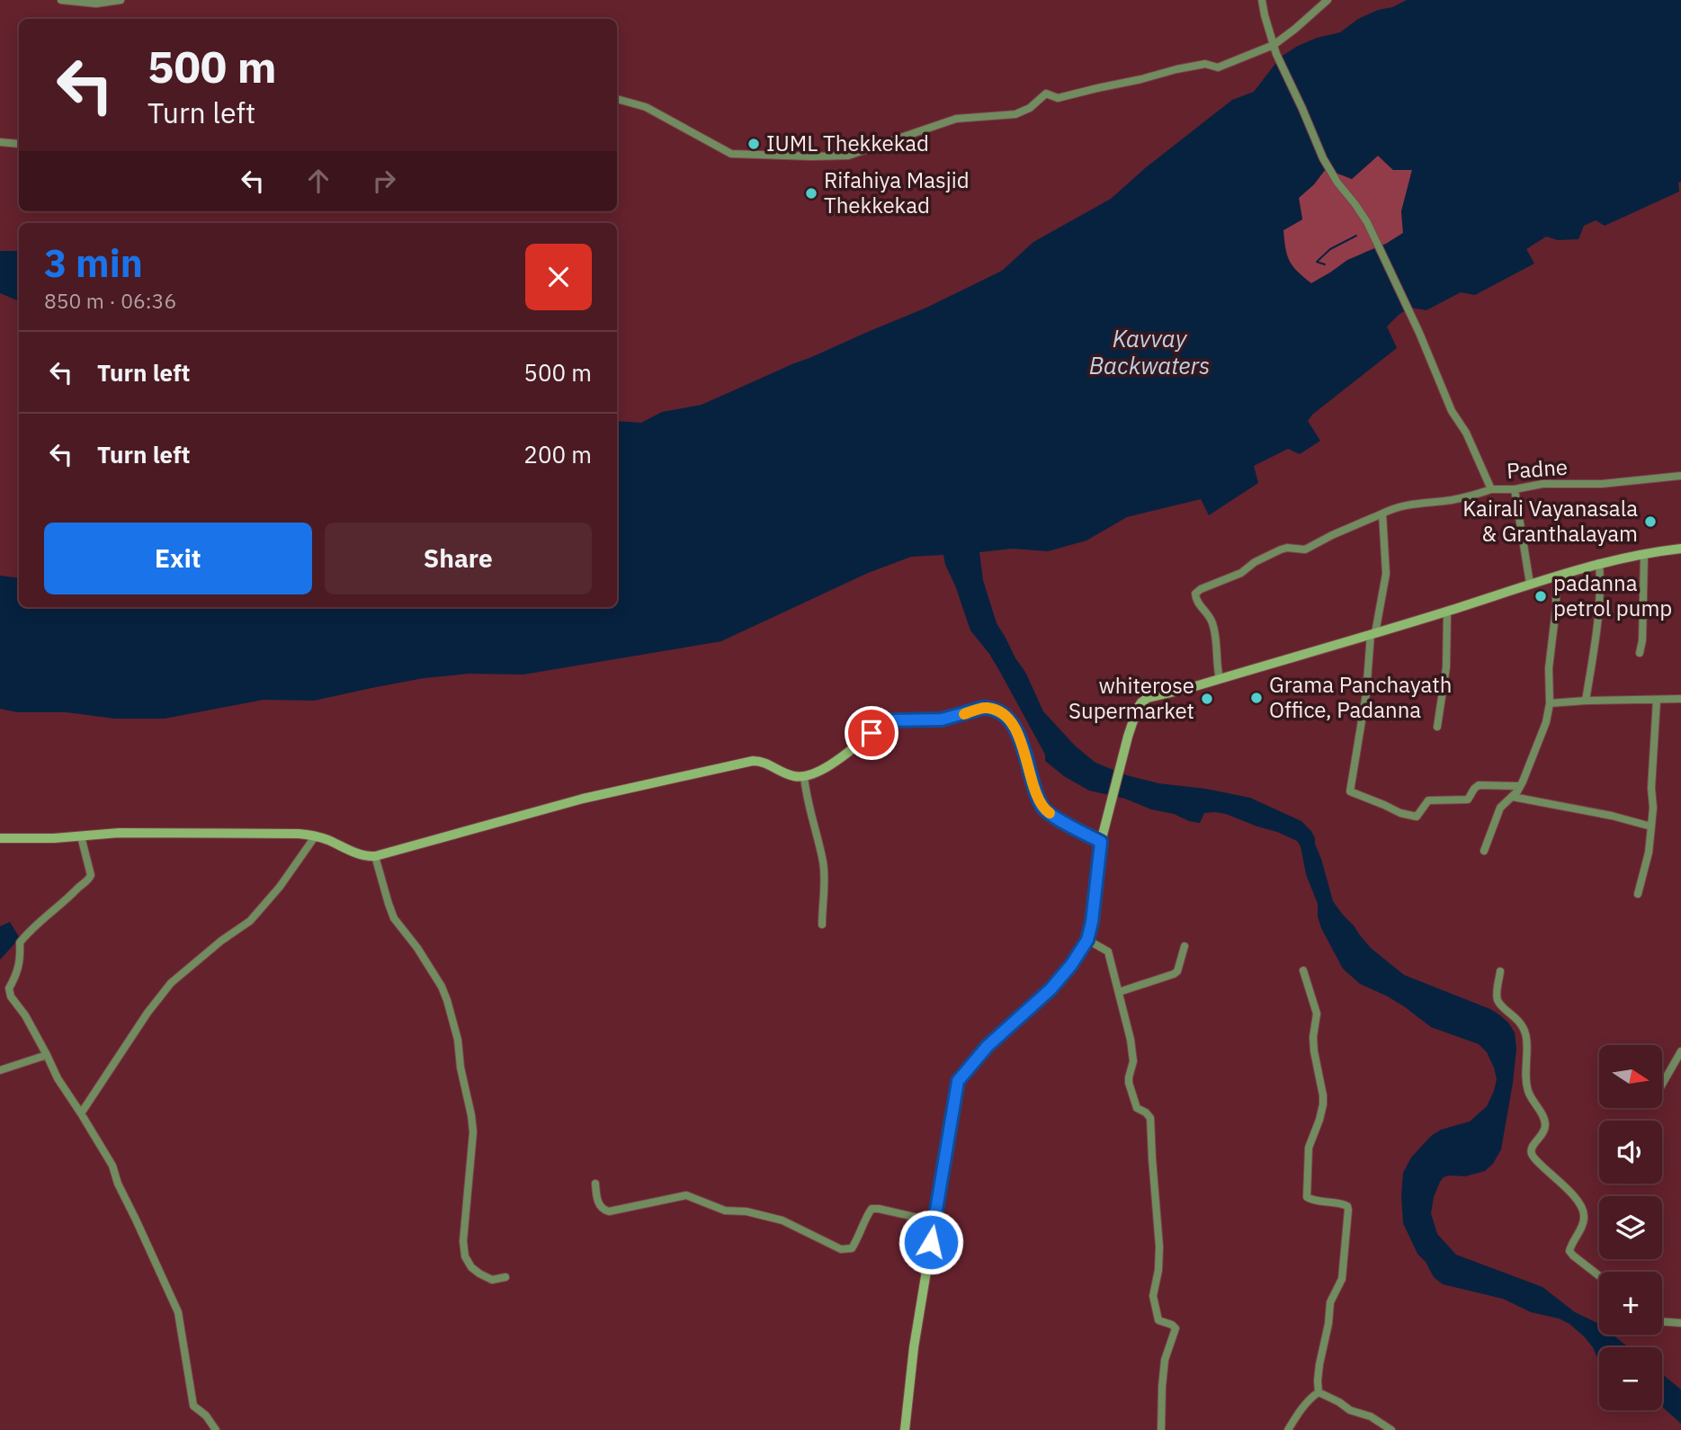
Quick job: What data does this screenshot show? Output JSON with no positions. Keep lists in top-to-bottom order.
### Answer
{
  "streets": {
    "street": ["Padne"]
  },
  "water": ["Kavvay Backwaters"],
  "places": [
    "IUML Thekkekad",
    "Rifahiya Masjid Thekkekad",
    "Kairali Vayanasala & Granthalayam",
    "padanna petrol pump",
    "Grama Panchayath Office, Padanna",
    "whiterose Supermarket"
  ],
  "north": "right",
  "page": {
    "turn": ["500 m", "Turn left"],
    "heading": ["3 min", "850 m · 06:36"],
    "list": [
      {
        "name": "Turn left",
        "value": "500 m"
      },
      {
        "name": "Turn left",
        "value": "200 m"
      }
    ],
    "buttons": ["Exit", "Share"],
    "map_buttons": ["+", "−"]
  }
}
